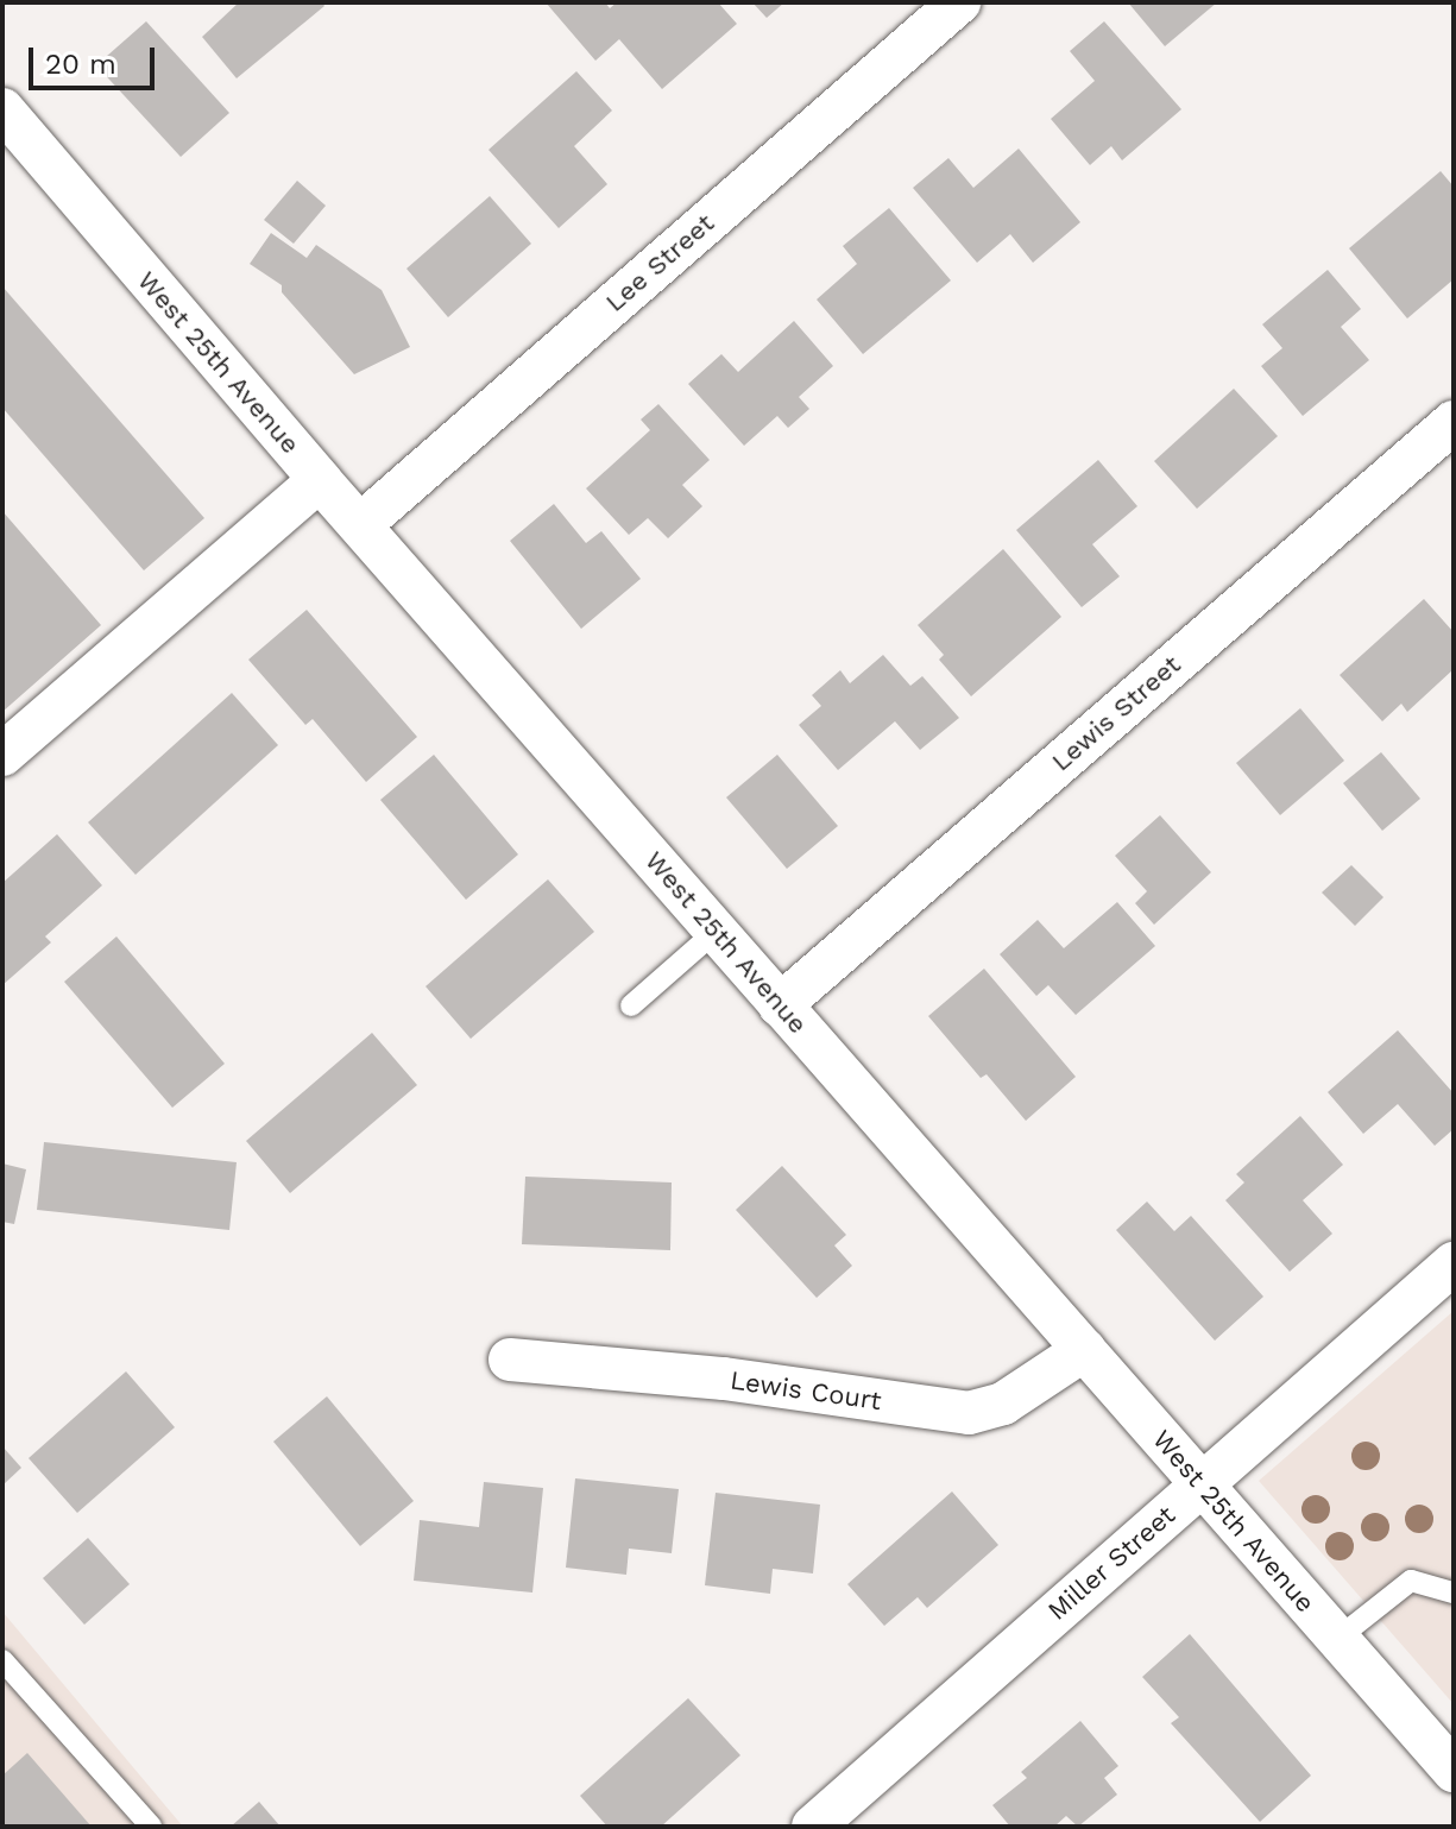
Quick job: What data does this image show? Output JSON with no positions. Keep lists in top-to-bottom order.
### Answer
{
  "streets": {
    "street": [
      "Lee Street",
      "West 25th Avenue",
      "Lewis Street",
      "Lewis Court",
      "Miller Street"
    ]
  },
  "crossings": [
    ["Lee Street", "West 25th Avenue"],
    ["West 25th Avenue", "Lewis Street"],
    ["West 25th Avenue", "Lewis Court"],
    ["West 25th Avenue", "Miller Street"]
  ],
  "scale_bar": "20 m"
}
